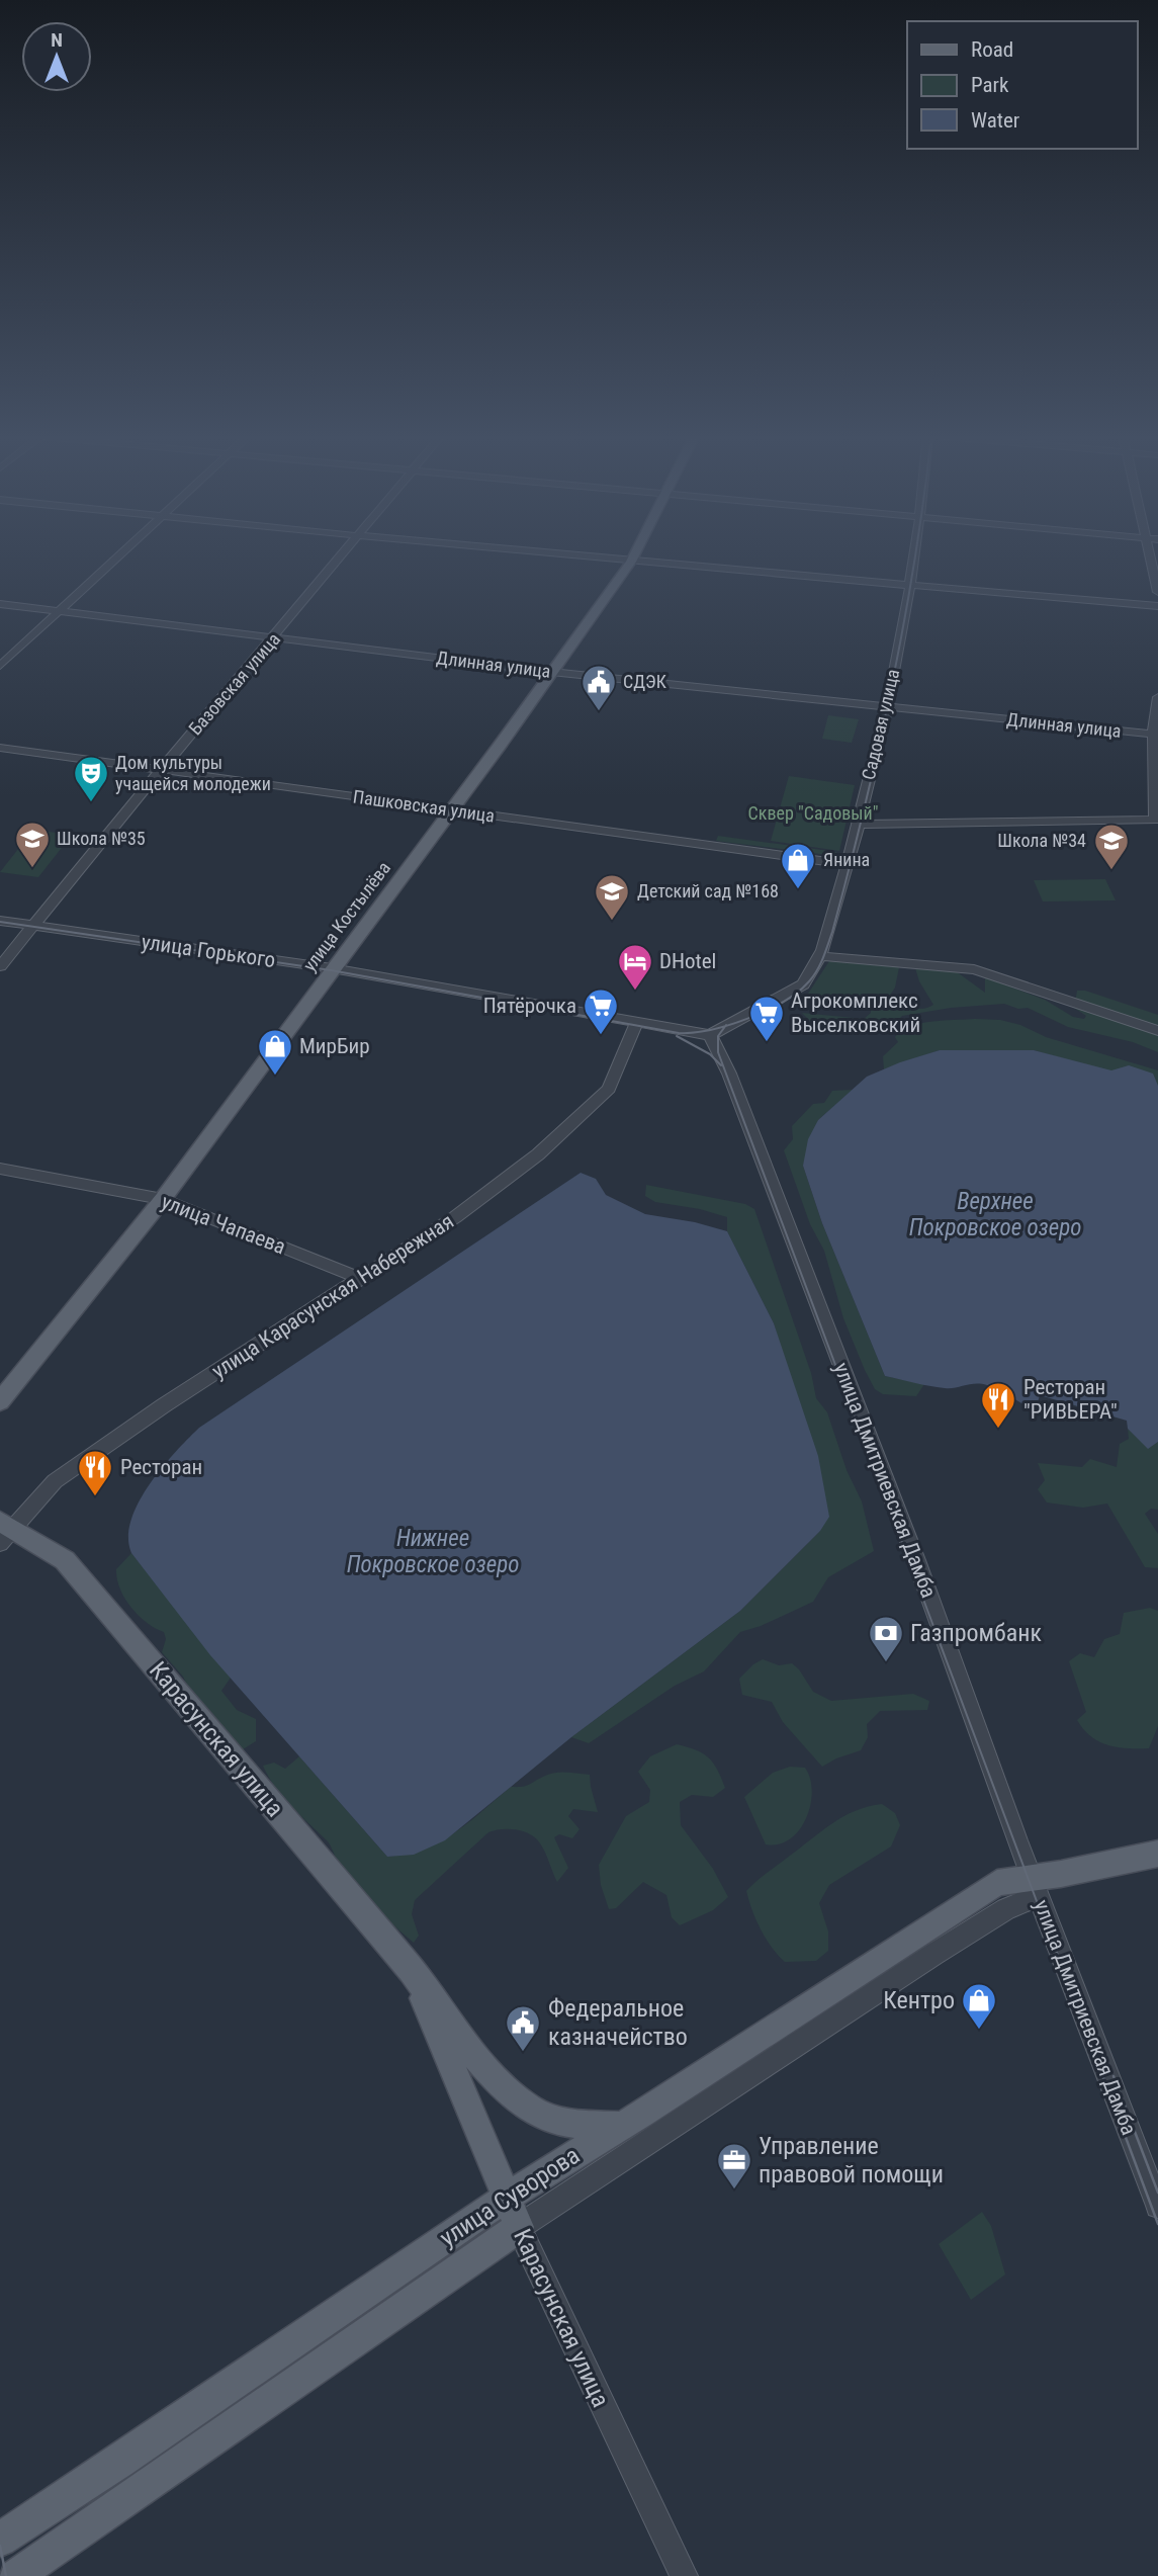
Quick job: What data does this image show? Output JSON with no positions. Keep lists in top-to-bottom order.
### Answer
{
  "streets": {
    "main road": ["улица Костылёва", "Карасунская улица", "улица Суворова"],
    "street": [
      "Длинная улица",
      "Базовская улица",
      "Садовая улица",
      "Пашковская улица",
      "улица Горького",
      "улица Чапаева",
      "улица Карасунская Набережная",
      "улица Дмитриевская Дамба"
    ]
  },
  "crossings": [
    ["Длинная улица", "Базовская улица"],
    ["Длинная улица", "Садовая улица"],
    ["Длинная улица", "улица Костылёва"],
    ["Базовская улица", "Пашковская улица"],
    ["Базовская улица", "улица Горького"],
    ["Садовая улица", "Пашковская улица"],
    ["Садовая улица", "улица Горького"],
    ["Садовая улица", "улица Дмитриевская Дамба"],
    ["Пашковская улица", "улица Костылёва"],
    ["улица Костылёва", "улица Горького"],
    ["улица Костылёва", "улица Чапаева"],
    ["улица Горького", "улица Карасунская Набережная"],
    ["улица Горького", "улица Дмитриевская Дамба"],
    ["улица Чапаева", "улица Карасунская Набережная"],
    ["улица Карасунская Набережная", "Карасунская улица"],
    ["улица Дмитриевская Дамба", "улица Суворова"],
    ["Карасунская улица", "улица Суворова"]
  ],
  "water": ["Верхнее Покровское озеро", "Нижнее Покровское озеро"],
  "parks": ["Сквер \"Садовый\""],
  "places": {
    "public building": ["СДЭК", "Федеральное казначейство"],
    "theatre": ["Дом культуры учащейся молодежи"],
    "school or university": ["Школа №35", "Школа №34", "Детский сад №168"],
    "shop": ["Янина", "МирБир", "Кентро"],
    "hotel": ["DHotel"],
    "supermarket": ["Пятёрочка", "Агрокомплекс Выселковский"],
    "restaurant": ["Ресторан \"РИВЬЕРА\"", "Ресторан"],
    "bank": ["Газпромбанк"],
    "office": ["Управление правовой помощи"]
  },
  "legend": ["Road", "Park", "Water"],
  "north": "top"
}
